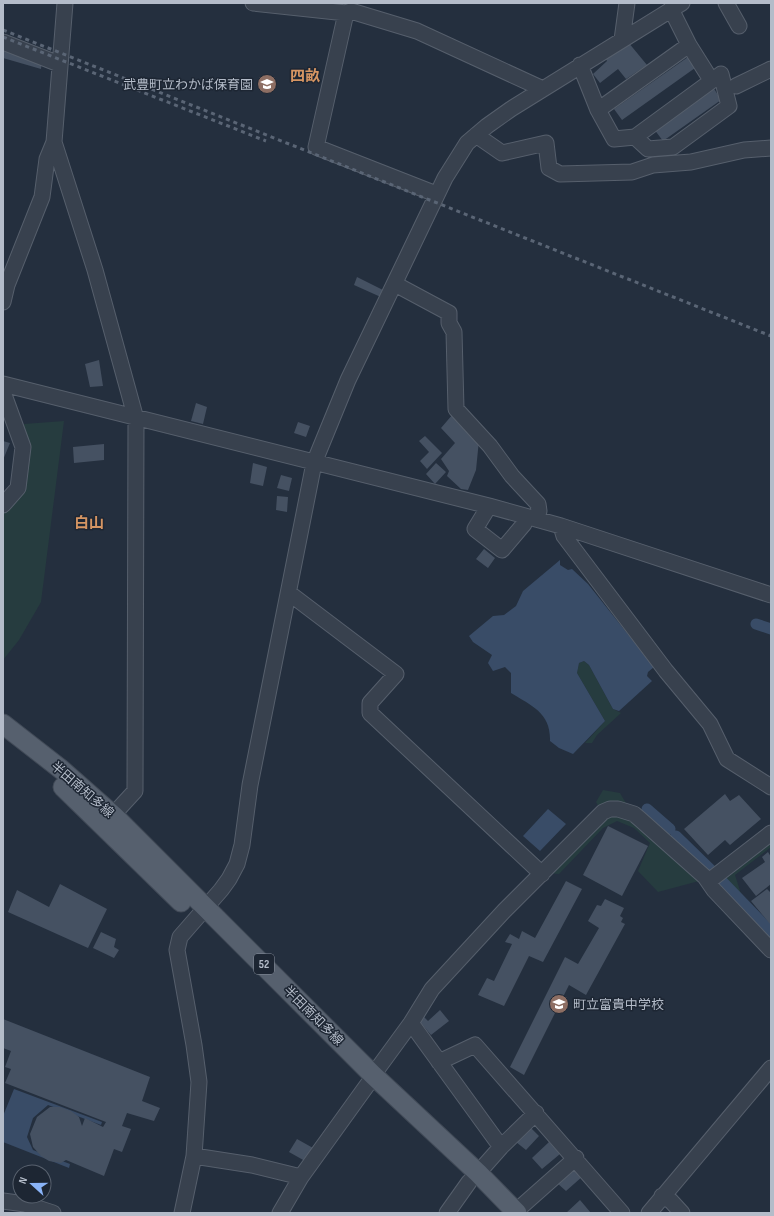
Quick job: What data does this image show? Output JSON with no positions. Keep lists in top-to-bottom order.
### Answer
{
  "streets": {
    "main road": ["半田南知多線", "52"]
  },
  "districts": ["四畝", "白山"],
  "places": {
    "school or university": ["武豊町立わかば保育園", "町立富貴中学校"]
  },
  "north": "left"
}
